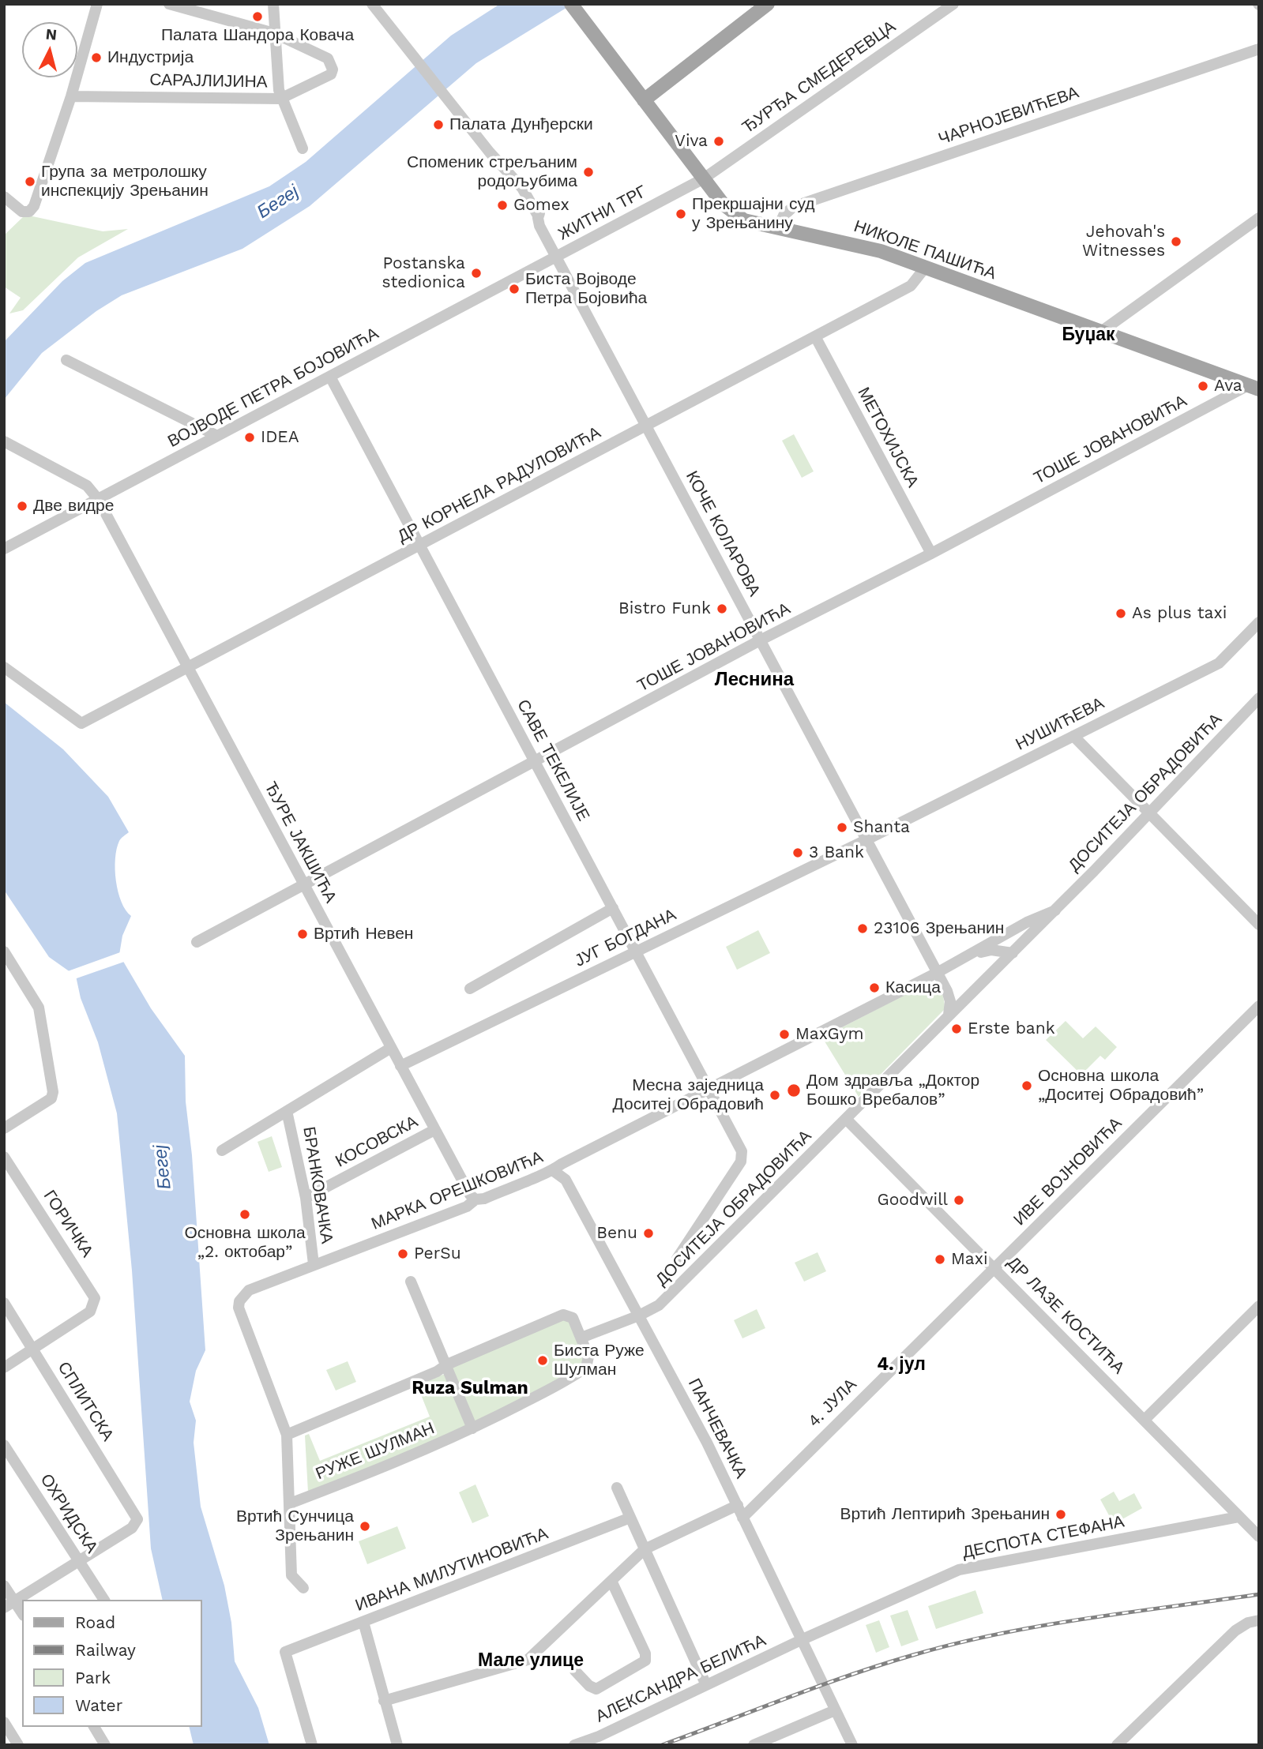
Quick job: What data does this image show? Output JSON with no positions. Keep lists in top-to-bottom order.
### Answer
{
  "streets": {
    "main road": ["НИКОЛЕ ПАШИЋА"],
    "street": [
      "ЂУРЂА СМЕДЕРЕВЦА",
      "САРАЈЛИЈИНА",
      "ЧАРНОЈЕВИЋЕВА",
      "ЖИТНИ ТРГ",
      "ВОЈВОДЕ ПЕТРА БОЈОВИЋА",
      "МЕТОХИЈСКА",
      "ТОШЕ ЈОВАНОВИЋА",
      "ДР КОРНЕЛА РАДУЛОВИЋА",
      "КОЧЕ КОЛАРОВА",
      "НУШИЋЕВА",
      "САВЕ ТЕКЕЛИЈЕ",
      "ДОСИТЕЈА ОБРАДОВИЋА",
      "ЂУРЕ ЈАКШИЋА",
      "ЈУГ БОГДАНА",
      "КОСОВСКА",
      "ИВЕ ВОЈНОВИЋА",
      "БРАНКОВАЧКА",
      "МАРКА ОРЕШКОВИЋА",
      "ГОРИЧКА",
      "ДР ЛАЗЕ КОСТИЋА",
      "СПЛИТСКА",
      "4. ЈУЛА",
      "ПАНЧЕВАЧКА",
      "РУЖЕ ШУЛМАН",
      "ОХРИДСКА",
      "ДЕСПОТА СТЕФАНА",
      "ИВАНА МИЛУТИНОВИЋА",
      "АЛЕКСАНДРА БЕЛИЋА"
    ]
  },
  "crossings": [
    ["ЂУРЂА СМЕДЕРЕВЦА", "ЖИТНИ ТРГ"],
    ["ЂУРЂА СМЕДЕРЕВЦА", "НИКОЛЕ ПАШИЋА"],
    ["ЧАРНОЈЕВИЋЕВА", "НИКОЛЕ ПАШИЋА"],
    ["ЖИТНИ ТРГ", "НИКОЛЕ ПАШИЋА"],
    ["ЖИТНИ ТРГ", "ВОЈВОДЕ ПЕТРА БОЈОВИЋА"],
    ["ЖИТНИ ТРГ", "КОЧЕ КОЛАРОВА"],
    ["НИКОЛЕ ПАШИЋА", "ТОШЕ ЈОВАНОВИЋА"],
    ["НИКОЛЕ ПАШИЋА", "ДР КОРНЕЛА РАДУЛОВИЋА"],
    ["ВОЈВОДЕ ПЕТРА БОЈОВИЋА", "КОЧЕ КОЛАРОВА"],
    ["ВОЈВОДЕ ПЕТРА БОЈОВИЋА", "САВЕ ТЕКЕЛИЈЕ"],
    ["ВОЈВОДЕ ПЕТРА БОЈОВИЋА", "ЂУРЕ ЈАКШИЋА"],
    ["МЕТОХИЈСКА", "ТОШЕ ЈОВАНОВИЋА"],
    ["МЕТОХИЈСКА", "ДР КОРНЕЛА РАДУЛОВИЋА"],
    ["ТОШЕ ЈОВАНОВИЋА", "КОЧЕ КОЛАРОВА"],
    ["ТОШЕ ЈОВАНОВИЋА", "САВЕ ТЕКЕЛИЈЕ"],
    ["ТОШЕ ЈОВАНОВИЋА", "ЂУРЕ ЈАКШИЋА"],
    ["ДР КОРНЕЛА РАДУЛОВИЋА", "КОЧЕ КОЛАРОВА"],
    ["ДР КОРНЕЛА РАДУЛОВИЋА", "САВЕ ТЕКЕЛИЈЕ"],
    ["ДР КОРНЕЛА РАДУЛОВИЋА", "ЂУРЕ ЈАКШИЋА"],
    ["КОЧЕ КОЛАРОВА", "НУШИЋЕВА"],
    ["КОЧЕ КОЛАРОВА", "ДОСИТЕЈА ОБРАДОВИЋА"],
    ["КОЧЕ КОЛАРОВА", "ЈУГ БОГДАНА"],
    ["НУШИЋЕВА", "ЈУГ БОГДАНА"],
    ["САВЕ ТЕКЕЛИЈЕ", "ЈУГ БОГДАНА"],
    ["САВЕ ТЕКЕЛИЈЕ", "МАРКА ОРЕШКОВИЋА"],
    ["ДОСИТЕЈА ОБРАДОВИЋА", "ДР ЛАЗЕ КОСТИЋА"],
    ["ДОСИТЕЈА ОБРАДОВИЋА", "ПАНЧЕВАЧКА"],
    ["ЂУРЕ ЈАКШИЋА", "ЈУГ БОГДАНА"],
    ["ЂУРЕ ЈАКШИЋА", "КОСОВСКА"],
    ["ЂУРЕ ЈАКШИЋА", "МАРКА ОРЕШКОВИЋА"],
    ["КОСОВСКА", "БРАНКОВАЧКА"],
    ["ИВЕ ВОЈНОВИЋА", "ДР ЛАЗЕ КОСТИЋА"],
    ["ИВЕ ВОЈНОВИЋА", "4. ЈУЛА"],
    ["БРАНКОВАЧКА", "МАРКА ОРЕШКОВИЋА"],
    ["МАРКА ОРЕШКОВИЋА", "ПАНЧЕВАЧКА"],
    ["МАРКА ОРЕШКОВИЋА", "РУЖЕ ШУЛМАН"],
    ["ГОРИЧКА", "СПЛИТСКА"],
    ["ДР ЛАЗЕ КОСТИЋА", "4. ЈУЛА"],
    ["ДР ЛАЗЕ КОСТИЋА", "ДЕСПОТА СТЕФАНА"],
    ["СПЛИТСКА", "ОХРИДСКА"],
    ["4. ЈУЛА", "ПАНЧЕВАЧКА"],
    ["ПАНЧЕВАЧКА", "ДЕСПОТА СТЕФАНА"],
    ["ПАНЧЕВАЧКА", "АЛЕКСАНДРА БЕЛИЋА"],
    ["ДЕСПОТА СТЕФАНА", "АЛЕКСАНДРА БЕЛИЋА"]
  ],
  "districts": [
    "Буџак",
    "Леснина",
    "4. јул",
    "Ruza Sulman",
    "Мале улице"
  ],
  "water": ["Бегеј"],
  "places": [
    "Палата Шандора Ковача",
    "Индустрија",
    "Палата Дунђерски",
    "Viva",
    "Споменик стрељаним родољубима",
    "Група за метролошку инспекцију Зрењанин",
    "Gomex",
    "Прекршајни суд у Зрењанину",
    "Jehovah's Witnesses",
    "Postanska stedionica",
    "Биста Војводе Петра Бојовића",
    "Ava",
    "IDEA",
    "Две видре",
    "Bistro Funk",
    "As plus taxi",
    "Shanta",
    "3 Bank",
    "23106 Зрењанин",
    "Вртић Невен",
    "Касица",
    "Erste bank",
    "MaxGym",
    "Основна школа „Доситеј Обрадовић”",
    "Дом здравља „Доктор Бошко Вребалов”",
    "Месна заједница Доситеј Обрадовић",
    "Goodwill",
    "Основна школа „2. октобар”",
    "Benu",
    "PerSu",
    "Maxi",
    "Биста Руже Шулман",
    "Вртић Лептирић Зрењанин",
    "Вртић Сунчица Зрењанин"
  ],
  "legend": [
    "Road",
    "Railway",
    "Park",
    "Water"
  ],
  "north": "top"
}
